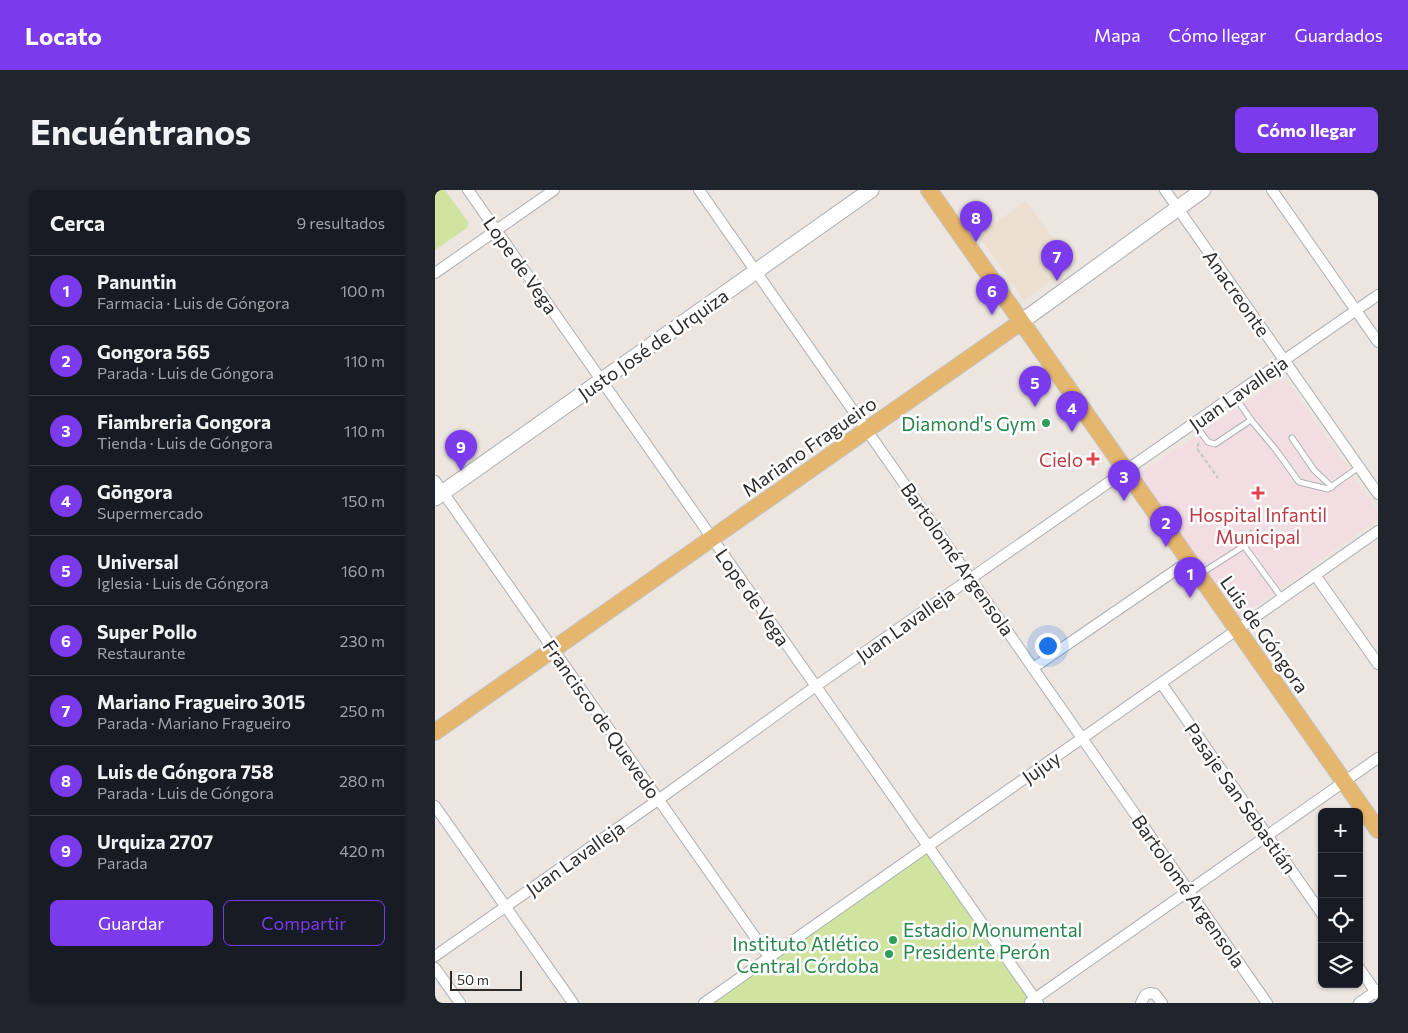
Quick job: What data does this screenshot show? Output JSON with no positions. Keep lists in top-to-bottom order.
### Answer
{
  "streets": {
    "main road": ["Mariano Fragueiro", "Luis de Góngora"],
    "street": [
      "Lope de Vega",
      "Anacreonte",
      "Justo José de Urquiza",
      "Juan Lavalleja",
      "Bartolomé Argensola",
      "Francisco de Quevedo",
      "Jujuy",
      "Pasaje San Sebastián"
    ]
  },
  "crossings": [
    ["Lope de Vega", "Justo José de Urquiza"],
    ["Lope de Vega", "Juan Lavalleja"],
    ["Lope de Vega", "Mariano Fragueiro"],
    ["Lope de Vega", "Jujuy"],
    ["Anacreonte", "Juan Lavalleja"],
    ["Anacreonte", "Mariano Fragueiro"],
    ["Justo José de Urquiza", "Bartolomé Argensola"],
    ["Justo José de Urquiza", "Francisco de Quevedo"],
    ["Juan Lavalleja", "Bartolomé Argensola"],
    ["Juan Lavalleja", "Luis de Góngora"],
    ["Juan Lavalleja", "Francisco de Quevedo"],
    ["Mariano Fragueiro", "Bartolomé Argensola"],
    ["Mariano Fragueiro", "Luis de Góngora"],
    ["Mariano Fragueiro", "Francisco de Quevedo"],
    ["Bartolomé Argensola", "Jujuy"],
    ["Luis de Góngora", "Jujuy"],
    ["Francisco de Quevedo", "Jujuy"],
    ["Jujuy", "Pasaje San Sebastián"]
  ],
  "places": {
    "other": ["Diamond's Gym", "Estadio Monumental Presidente Perón", "Instituto Atlético Central Córdoba"],
    "health": ["Cielo", "Hospital Infantil Municipal"]
  },
  "scale_bar": "50 m",
  "page": {
    "header": "Locato",
    "nav": ["Mapa", "Cómo llegar", "Guardados"],
    "buttons": [
      "Cómo llegar",
      ["Guardar", "Compartir"]
    ],
    "title": "Encuéntranos",
    "heading": ["Cerca", "9 resultados"],
    "pins": [
      "8",
      "7",
      "6",
      "5",
      "4",
      "9",
      "3",
      "2",
      "1"
    ],
    "list": [
      {
        "mark": "1",
        "name": "Panuntin",
        "note": "Farmacia · Luis de Góngora",
        "value": "100 m"
      },
      {
        "mark": "2",
        "name": "Gongora 565",
        "note": "Parada · Luis de Góngora",
        "value": "110 m"
      },
      {
        "mark": "3",
        "name": "Fiambreria Gongora",
        "note": "Tienda · Luis de Góngora",
        "value": "110 m"
      },
      {
        "mark": "4",
        "name": "Gōngora",
        "note": "Supermercado",
        "value": "150 m"
      },
      {
        "mark": "5",
        "name": "Universal",
        "note": "Iglesia · Luis de Góngora",
        "value": "160 m"
      },
      {
        "mark": "6",
        "name": "Super Pollo",
        "note": "Restaurante",
        "value": "230 m"
      },
      {
        "mark": "7",
        "name": "Mariano Fragueiro 3015",
        "note": "Parada · Mariano Fragueiro",
        "value": "250 m"
      },
      {
        "mark": "8",
        "name": "Luis de Góngora 758",
        "note": "Parada · Luis de Góngora",
        "value": "280 m"
      },
      {
        "mark": "9",
        "name": "Urquiza 2707",
        "note": "Parada",
        "value": "420 m"
      }
    ],
    "map_buttons": ["+", "−"],
    "scale": "50 m"
  }
}
